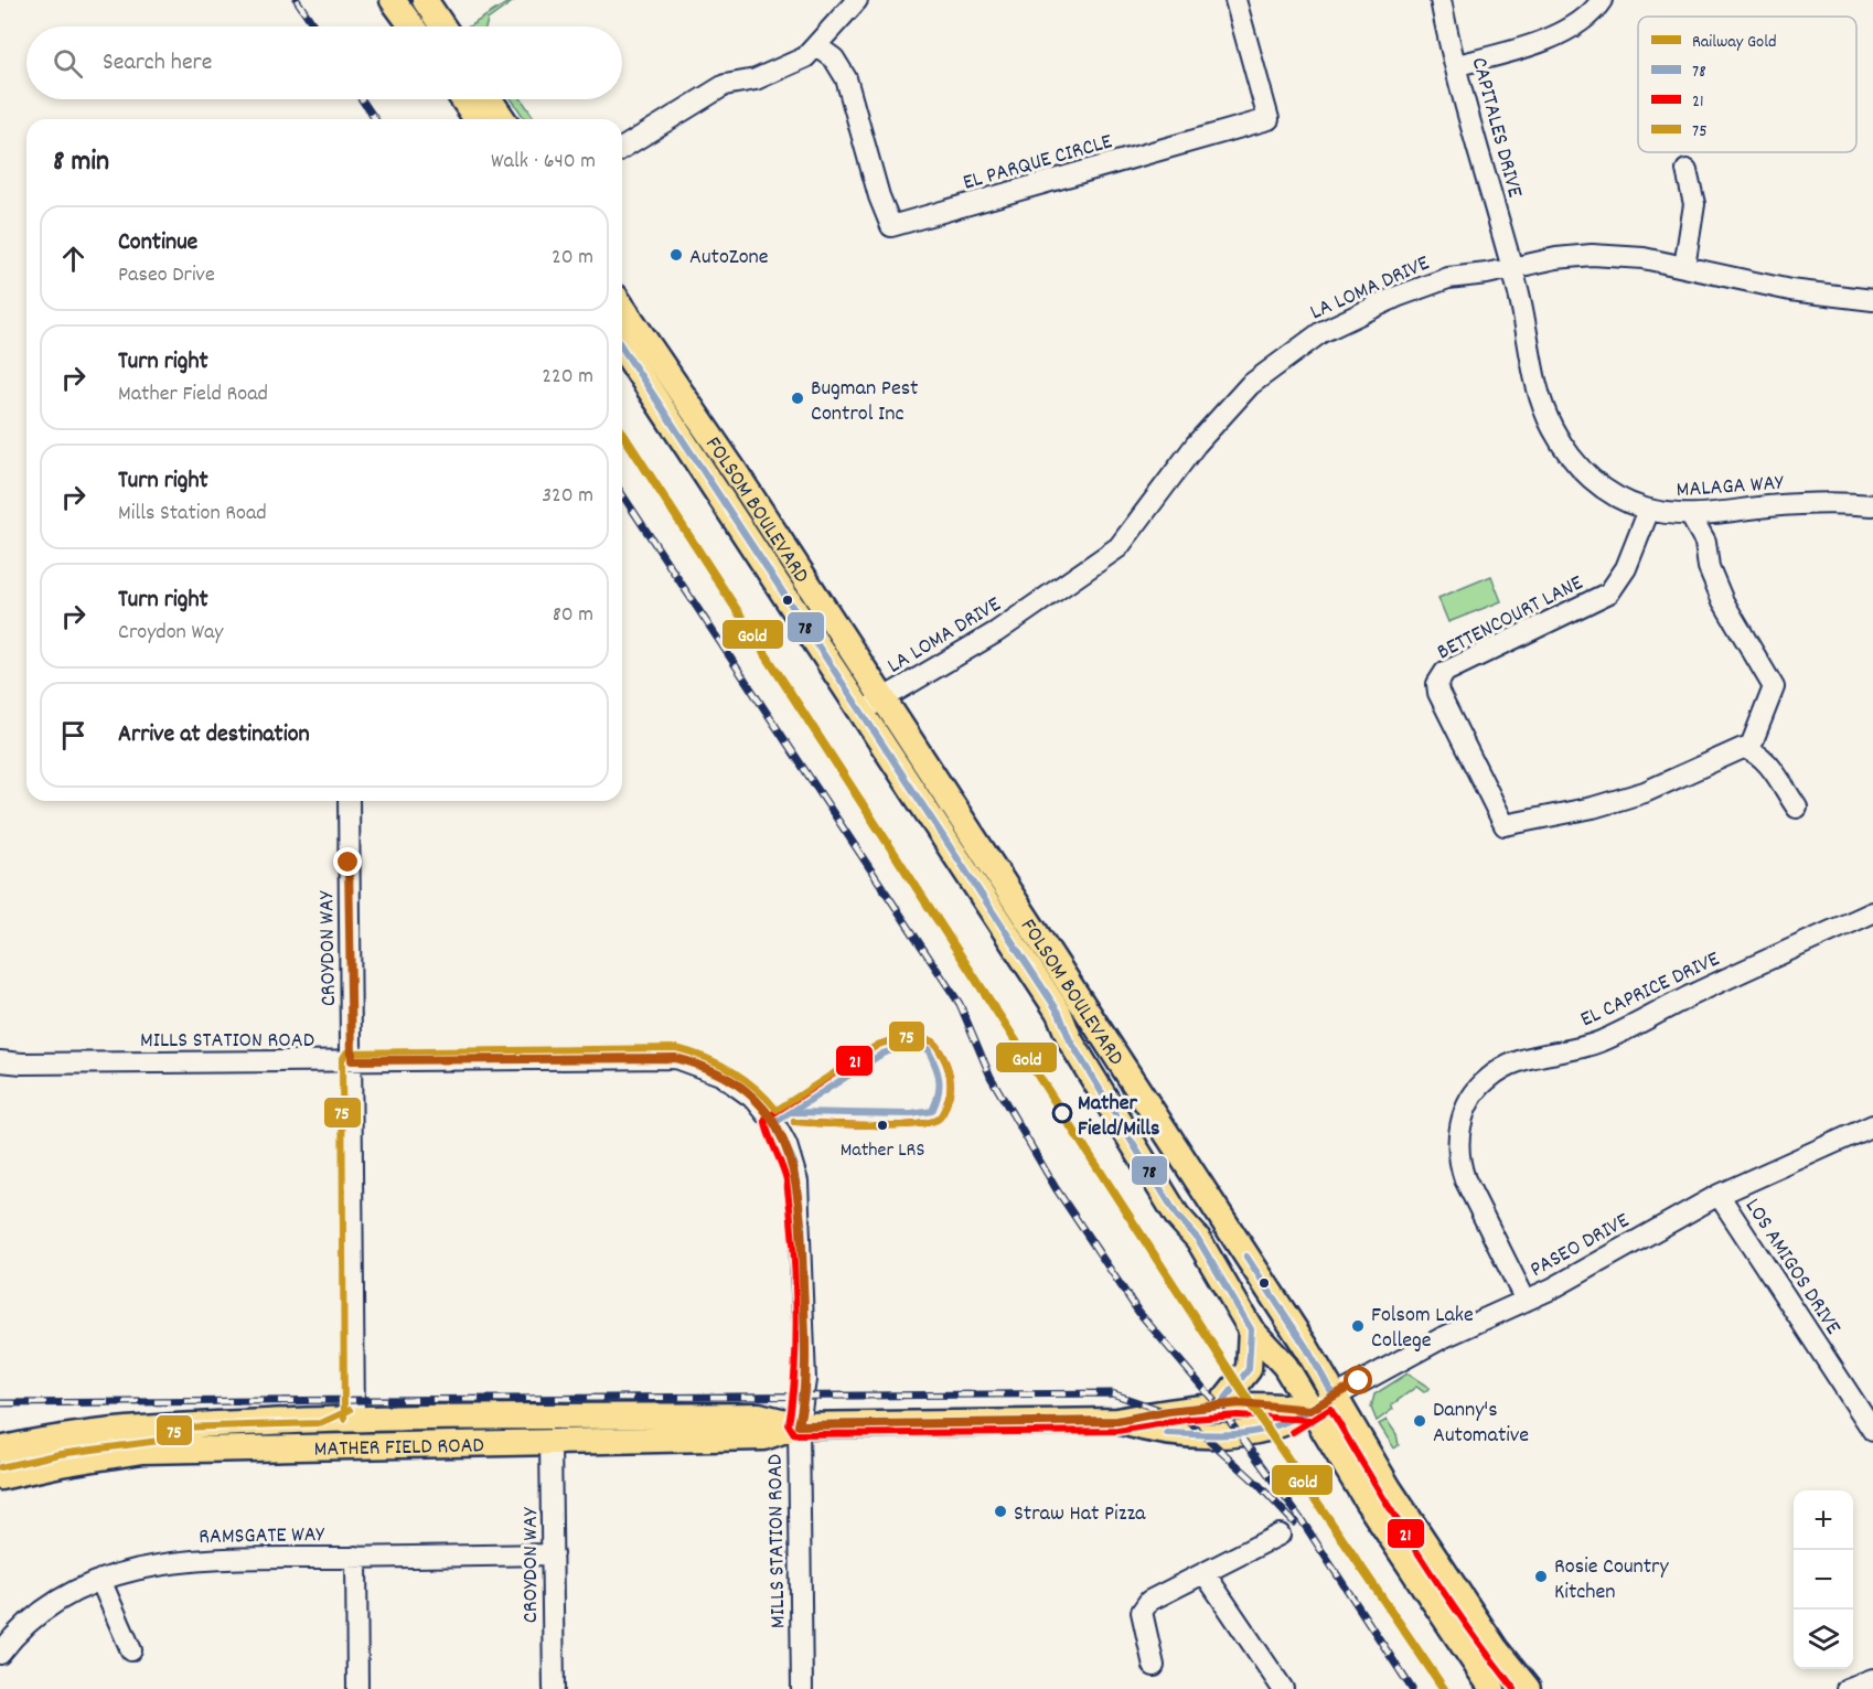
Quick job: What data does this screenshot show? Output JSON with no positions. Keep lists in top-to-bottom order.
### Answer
{
  "streets": {
    "main road": ["FOLSOM BOULEVARD", "MATHER FIELD ROAD"],
    "street": [
      "CAPITALES DRIVE",
      "EL PARQUE CIRCLE",
      "LA LOMA DRIVE",
      "MALAGA WAY",
      "BETTENCOURT LANE",
      "CROYDON WAY",
      "EL CAPRICE DRIVE",
      "MILLS STATION ROAD",
      "PASEO DRIVE",
      "LOS AMIGOS DRIVE",
      "RAMSGATE WAY"
    ]
  },
  "crossings": [
    ["CAPITALES DRIVE", "LA LOMA DRIVE"],
    ["CAPITALES DRIVE", "MALAGA WAY"],
    ["LA LOMA DRIVE", "MALAGA WAY"],
    ["LA LOMA DRIVE", "FOLSOM BOULEVARD"],
    ["MALAGA WAY", "BETTENCOURT LANE"],
    ["FOLSOM BOULEVARD", "PASEO DRIVE"],
    ["FOLSOM BOULEVARD", "MATHER FIELD ROAD"],
    ["CROYDON WAY", "MILLS STATION ROAD"],
    ["CROYDON WAY", "MATHER FIELD ROAD"],
    ["CROYDON WAY", "RAMSGATE WAY"],
    ["EL CAPRICE DRIVE", "PASEO DRIVE"],
    ["MILLS STATION ROAD", "MATHER FIELD ROAD"],
    ["PASEO DRIVE", "LOS AMIGOS DRIVE"],
    ["PASEO DRIVE", "MATHER FIELD ROAD"]
  ],
  "places": [
    "AutoZone",
    "Bugman Pest Control Inc",
    "Mather Field/Mills",
    "Mather LRS",
    "Folsom Lake College",
    "Danny's Automative",
    "Straw Hat Pizza",
    "Rosie Country Kitchen"
  ],
  "lines": [
    "transit line 78",
    "rail line Gold",
    "transit line 21",
    "transit line 75"
  ],
  "legend": [
    "Railway Gold",
    "78",
    "21",
    "75"
  ],
  "page": {
    "search": "Search here",
    "heading": ["8 min", "Walk · 640 m"],
    "list": [
      ["Continue", "Paseo Drive", "20 m"],
      ["Turn right", "Mather Field Road", "220 m"],
      ["Turn right", "Mills Station Road", "320 m"],
      ["Turn right", "Croydon Way", "80 m"],
      "Arrive at destination"
    ],
    "map_buttons": ["+", "−"]
  }
}
